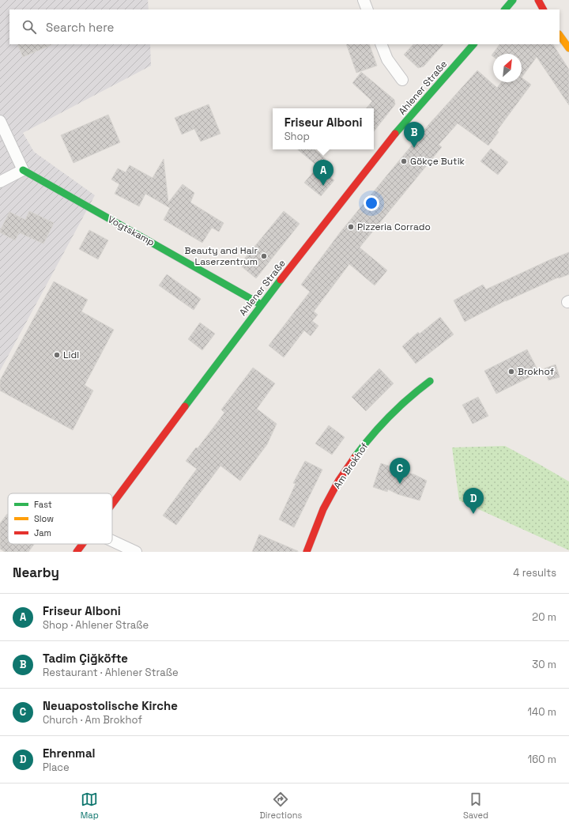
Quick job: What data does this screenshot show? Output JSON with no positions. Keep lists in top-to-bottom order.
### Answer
{
  "streets": {
    "main road": ["Ahlener Straße", "Vogtskamp", "Am Brokhof"]
  },
  "crossings": [
    ["Ahlener Straße", "Vogtskamp"]
  ],
  "places": [
    "Gökçe Butik",
    "Pizzeria Corrado",
    "Beauty and Hair Laserzentrum",
    "Lidl",
    "Brokhof"
  ],
  "legend": ["Fast", "Slow", "Jam"],
  "north": "top right",
  "page": {
    "search": "Search here",
    "popup": ["Friseur Alboni", "Shop"],
    "pins": [
      "B",
      "A",
      "C",
      "D"
    ],
    "heading": ["Nearby", "4 results"],
    "list": [
      {
        "mark": "A",
        "name": "Friseur Alboni",
        "note": "Shop · Ahlener Straße",
        "value": "20 m"
      },
      {
        "mark": "B",
        "name": "Tadim Çiğköfte",
        "note": "Restaurant · Ahlener Straße",
        "value": "30 m"
      },
      {
        "mark": "C",
        "name": "Neuapostolische Kirche",
        "note": "Church · Am Brokhof",
        "value": "140 m"
      },
      {
        "mark": "D",
        "name": "Ehrenmal",
        "note": "Place",
        "value": "160 m"
      }
    ],
    "nav": ["Map", "Directions", "Saved"]
  }
}
